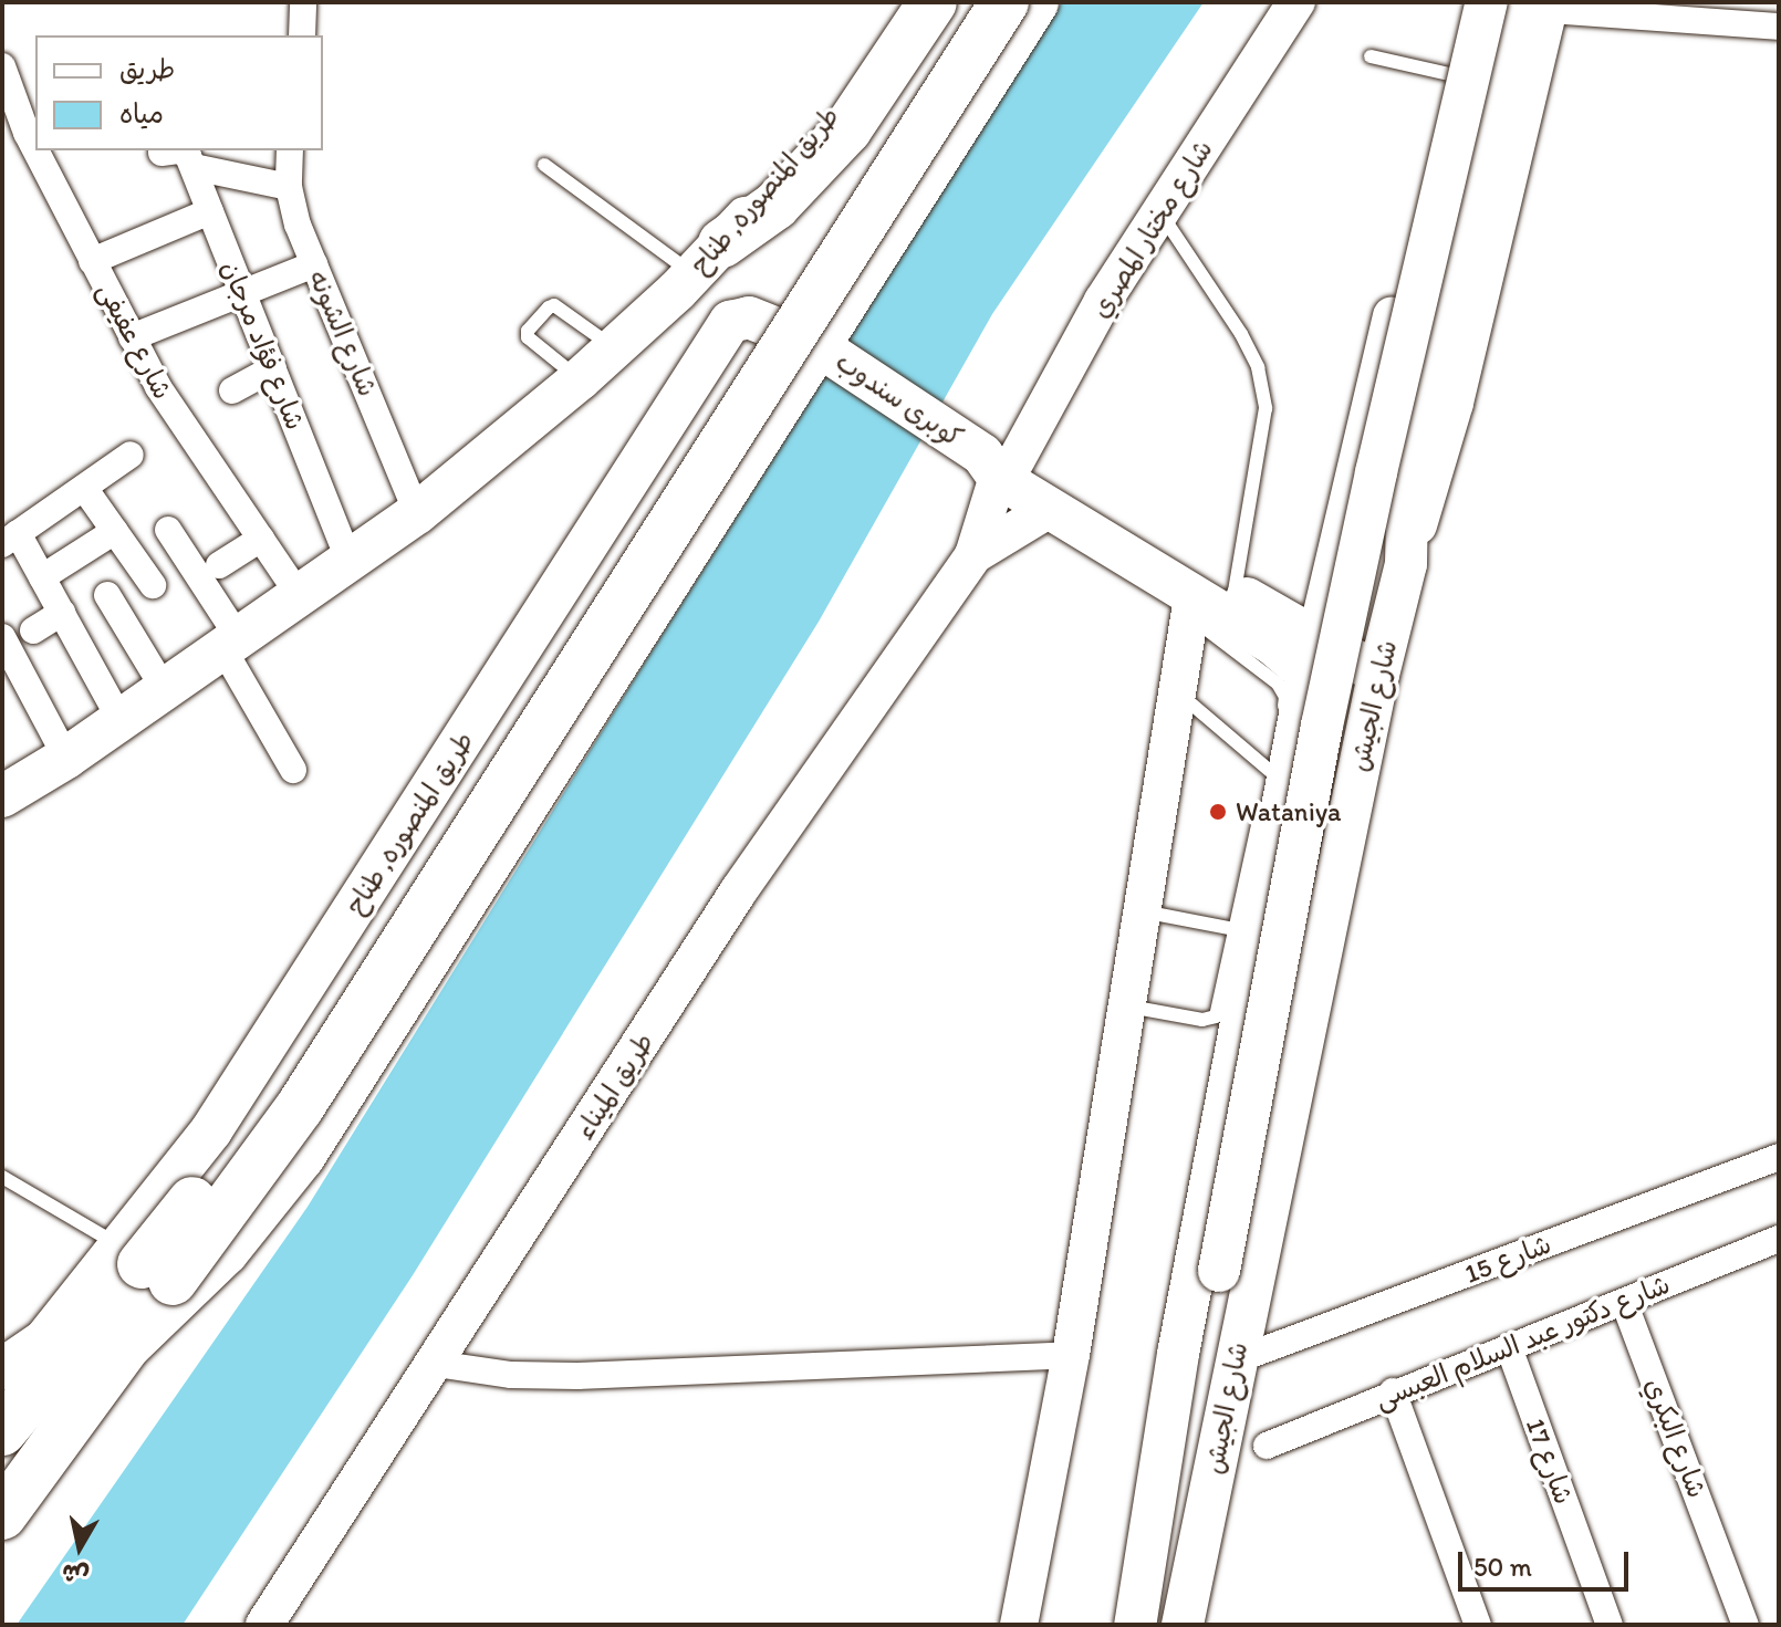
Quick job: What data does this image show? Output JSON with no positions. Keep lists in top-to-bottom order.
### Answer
{
  "streets": {
    "main road": ["طريق المنصوره, طناح", "كوبرى سندوب", "شارع الجيش"],
    "street": [
      "شارع مختار المصري",
      "شارع الشونه",
      "شارع عفيفى",
      "شارع فؤاد مرجان",
      "طريق الميناء",
      "شارع 15",
      "شارع دكتور عبد السلام العبسى",
      "شارع البكري",
      "شارع 17"
    ]
  },
  "crossings": [
    ["طريق المنصوره, طناح", "شارع الشونه"],
    ["طريق المنصوره, طناح", "شارع عفيفى"],
    ["طريق المنصوره, طناح", "شارع فؤاد مرجان"],
    ["طريق المنصوره, طناح", "كوبرى سندوب"],
    ["شارع مختار المصري", "كوبرى سندوب"],
    ["شارع مختار المصري", "طريق الميناء"],
    ["كوبرى سندوب", "طريق الميناء"],
    ["شارع الجيش", "شارع 15"],
    ["شارع دكتور عبد السلام العبسى", "شارع البكري"],
    ["شارع دكتور عبد السلام العبسى", "شارع 17"]
  ],
  "places": ["Wataniya"],
  "legend": ["طريق", "مياه"],
  "scale_bar": "50 m",
  "north": "bottom"
}
